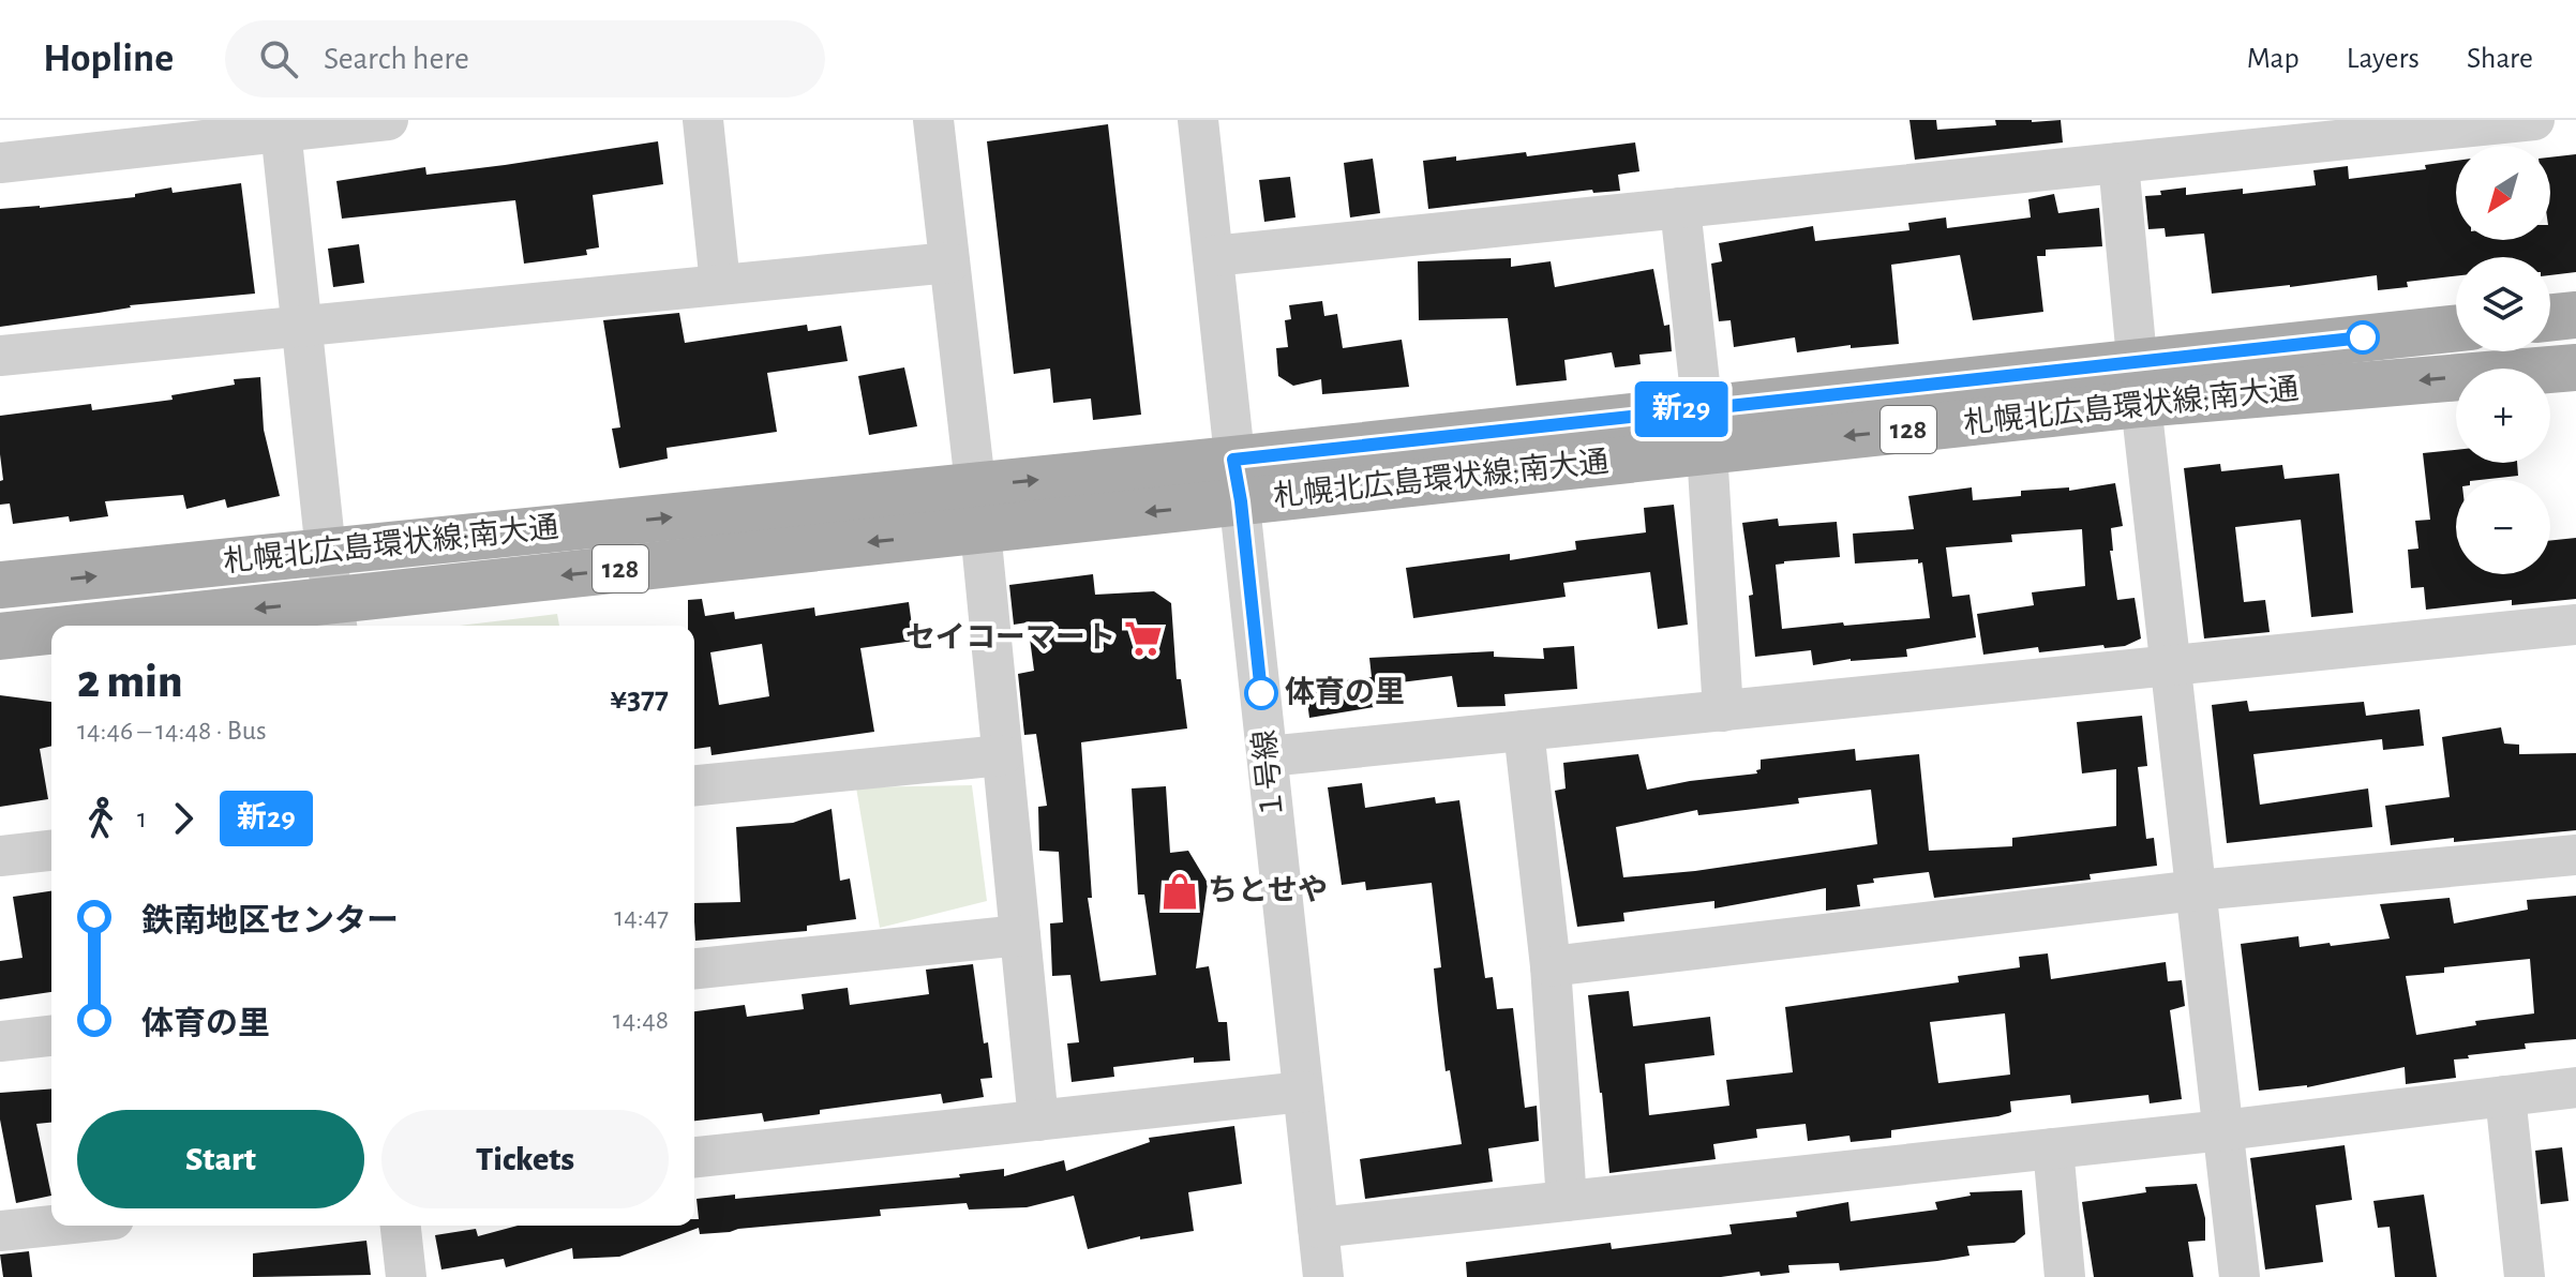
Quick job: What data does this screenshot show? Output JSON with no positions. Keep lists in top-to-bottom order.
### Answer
{
  "streets": {
    "main road": ["札幌北広島環状線;南大通", "128"],
    "street": ["１号線"]
  },
  "crossings": [
    ["札幌北広島環状線;南大通", "１号線"]
  ],
  "places": {
    "supermarket": ["セイコーマート"],
    "other": ["体育の里"],
    "shop": ["ちとせや"]
  },
  "lines": ["bus line 新29"],
  "north": "bottom left",
  "page": {
    "header": "Hopline",
    "search": "Search here",
    "nav": ["Map", "Layers", "Share"],
    "on_map": "新29",
    "map_buttons": ["+", "−"],
    "heading": ["2 min", "14:46 – 14:48 · Bus", "¥377"],
    "legs": ["1", "新29"],
    "list": [
      {
        "name": "鉄南地区センター",
        "value": "14:47"
      },
      {
        "name": "体育の里",
        "value": "14:48"
      }
    ],
    "buttons": ["Start", "Tickets"]
  }
}
